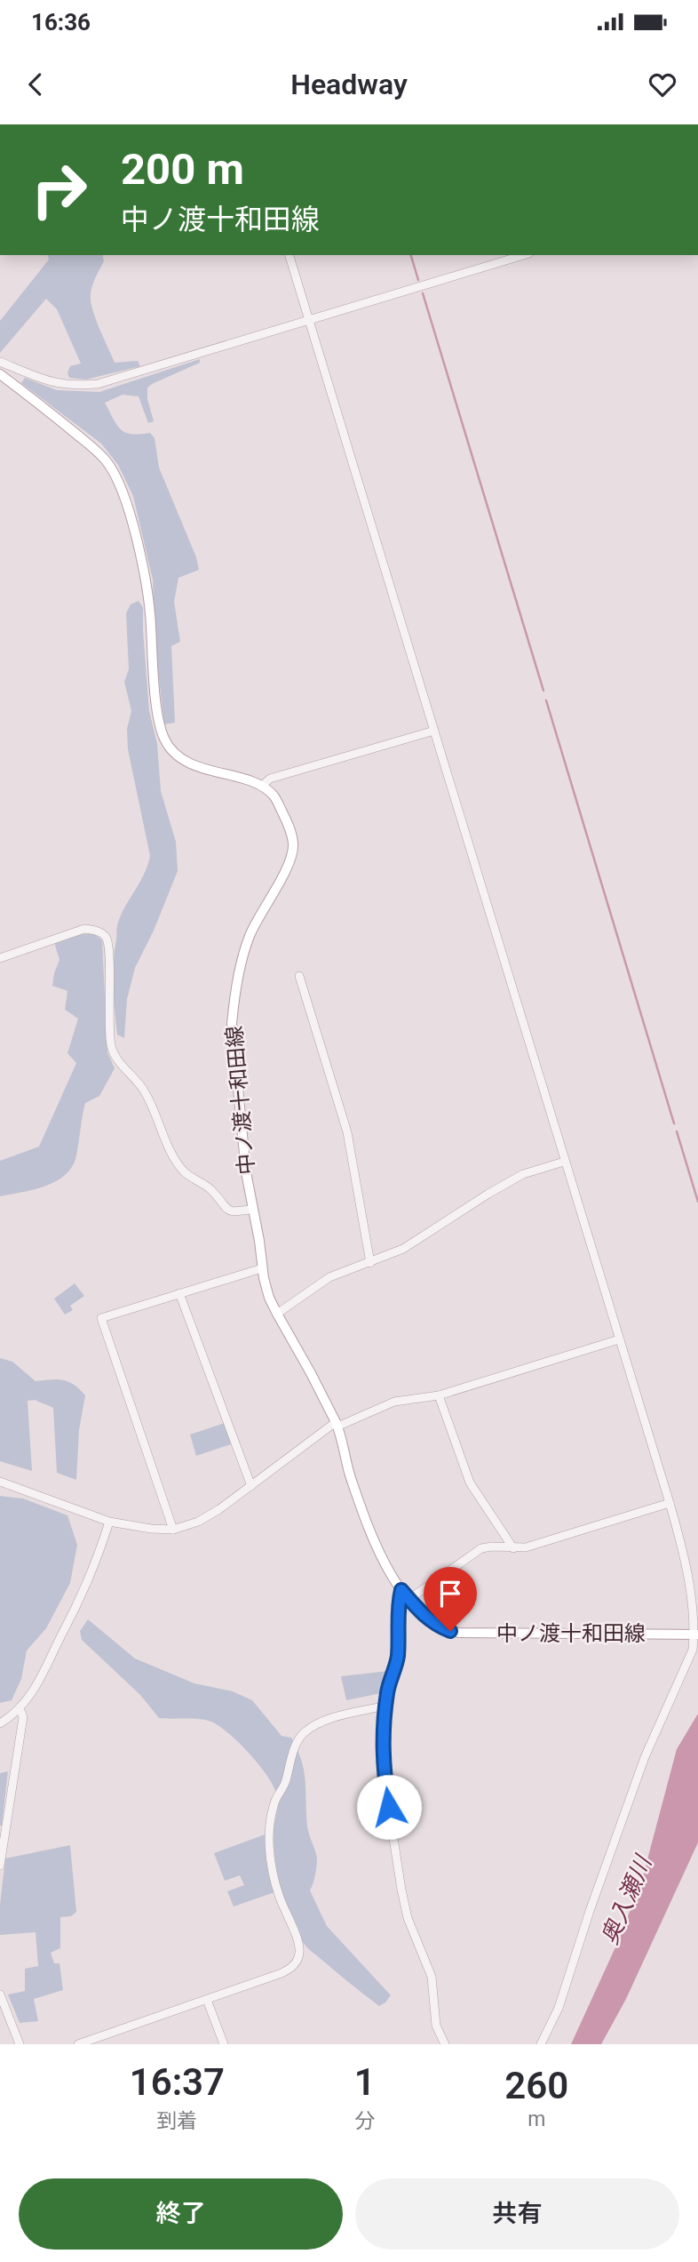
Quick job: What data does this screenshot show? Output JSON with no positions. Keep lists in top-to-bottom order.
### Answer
{
  "streets": {
    "main road": ["中ノ渡十和田線"]
  },
  "water": ["奥入瀬川"],
  "page": {
    "status": "16:36",
    "header": "Headway",
    "turn": ["200 m", "中ノ渡十和田線"],
    "eta": [
      "16:37",
      "到着",
      "1",
      "分",
      "260",
      "m"
    ],
    "buttons": ["終了", "共有"]
  }
}
